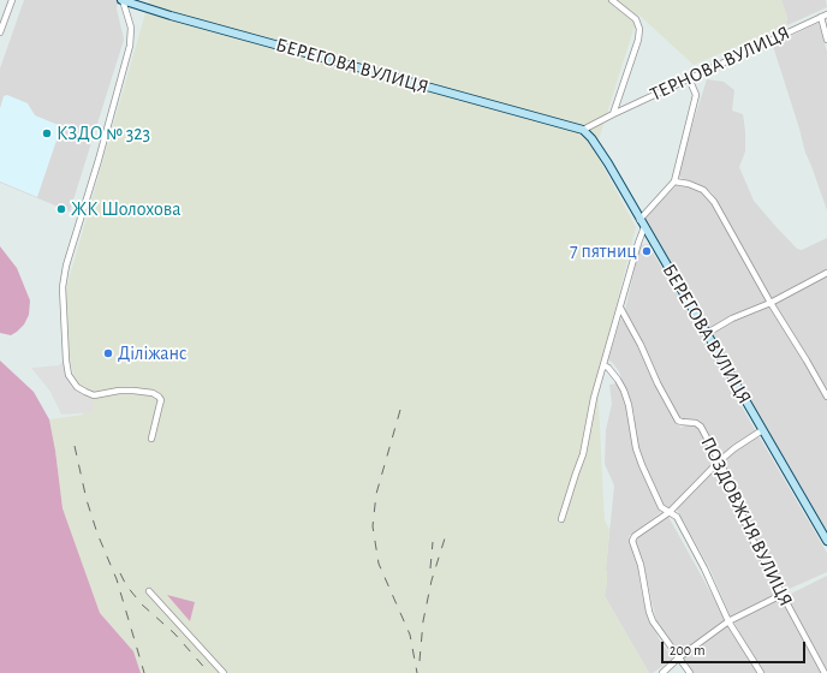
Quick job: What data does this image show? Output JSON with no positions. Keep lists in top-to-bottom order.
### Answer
{
  "streets": {
    "street": ["ТЕРНОВА ВУЛИЦЯ", "БЕРЕГОВА ВУЛИЦЯ", "ПОЗДОВЖНЯ ВУЛИЦЯ"]
  },
  "places": [
    "КЗДО № 323",
    "ЖК Шолохова",
    "7 пятниц",
    "Діліжанс"
  ],
  "scale_bar": "200 m"
}
